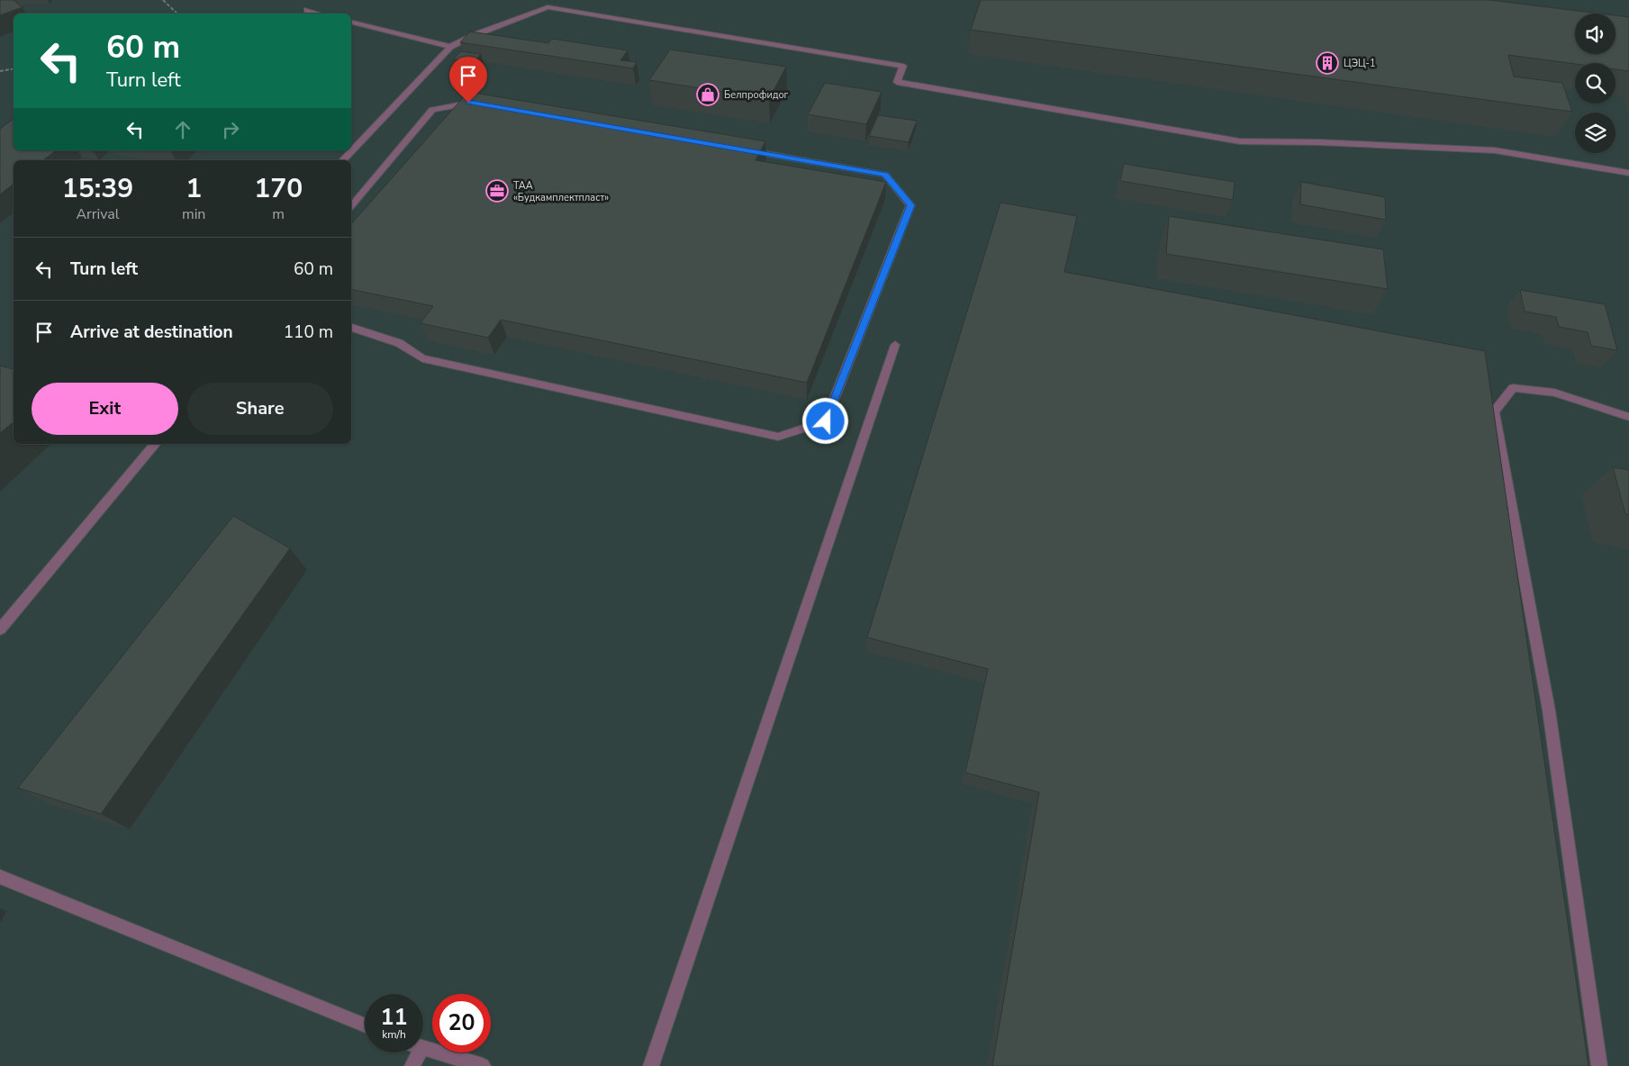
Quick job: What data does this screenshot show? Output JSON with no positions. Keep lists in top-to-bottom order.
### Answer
{
  "places": {
    "building": ["ЦЭЦ-1"],
    "shop": ["Белпрофидог"],
    "office": ["ТАА «Будкамплектпласт»"]
  },
  "page": {
    "turn": ["60 m", "Turn left"],
    "eta": [
      "15:39",
      "Arrival",
      "1",
      "min",
      "170",
      "m"
    ],
    "list": [
      {
        "name": "Turn left",
        "value": "60 m"
      },
      {
        "name": "Arrive at destination",
        "value": "110 m"
      }
    ],
    "buttons": ["Exit", "Share"],
    "speed": "11 km/h",
    "limit": "20"
  }
}
